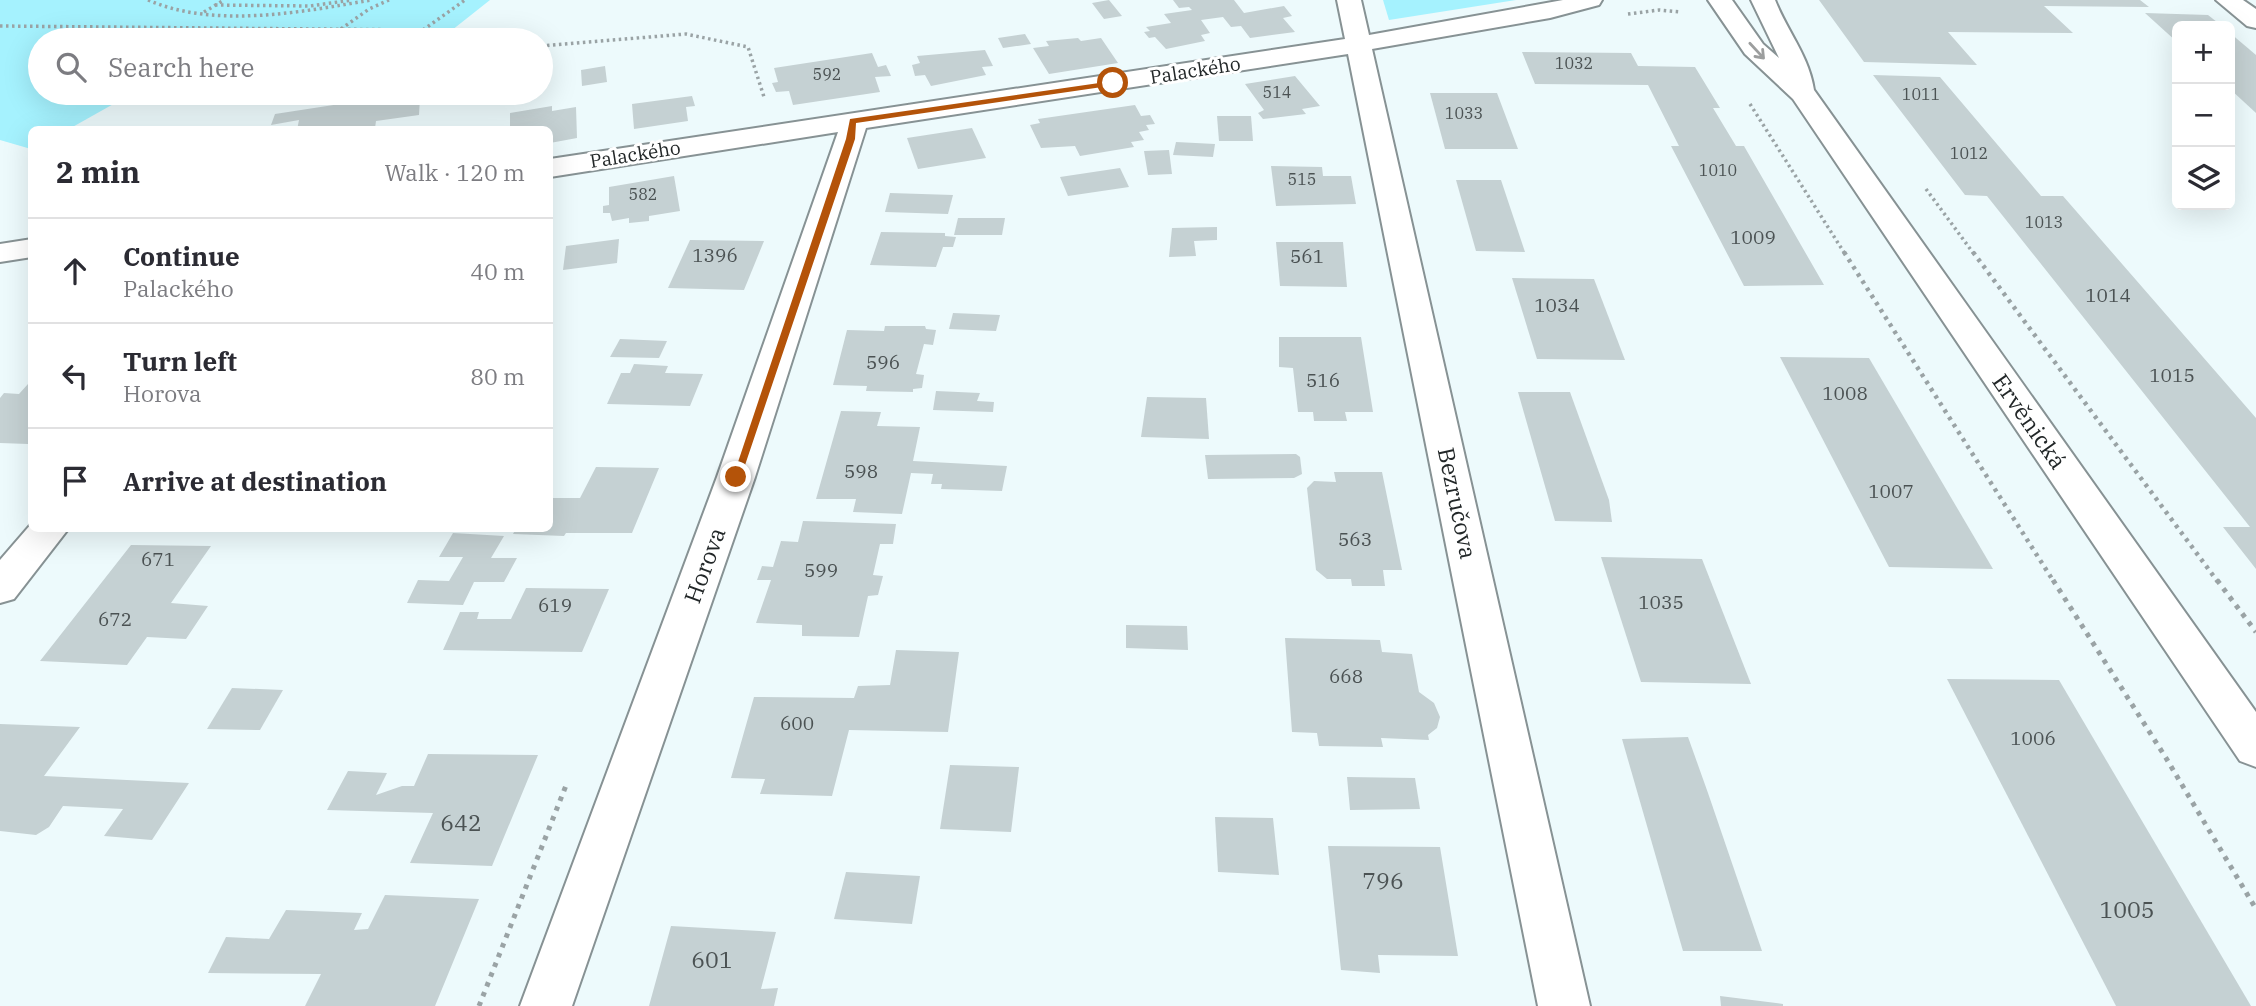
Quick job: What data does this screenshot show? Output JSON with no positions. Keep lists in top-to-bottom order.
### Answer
{
  "streets": {
    "street": [
      "Palackého",
      "Ervěnická",
      "Bezručova",
      "Horova"
    ]
  },
  "crossings": [
    ["Palackého", "Bezručova"],
    ["Palackého", "Horova"]
  ],
  "house_numbers": [
    "1032",
    "592",
    "514",
    "1011",
    "1033",
    "1012",
    "1010",
    "515",
    "582",
    "1013",
    "1009",
    "1396",
    "561",
    "1014",
    "1034",
    "596",
    "1015",
    "516",
    "1008",
    "598",
    "1007",
    "563",
    "671",
    "599",
    "1035",
    "619",
    "672",
    "668",
    "600",
    "1006",
    "642",
    "796",
    "1005",
    "601"
  ],
  "page": {
    "map_buttons": ["+", "−"],
    "search": "Search here",
    "heading": ["2 min", "Walk · 120 m"],
    "list": [
      ["Continue", "Palackého", "40 m"],
      ["Turn left", "Horova", "80 m"],
      "Arrive at destination"
    ]
  }
}
